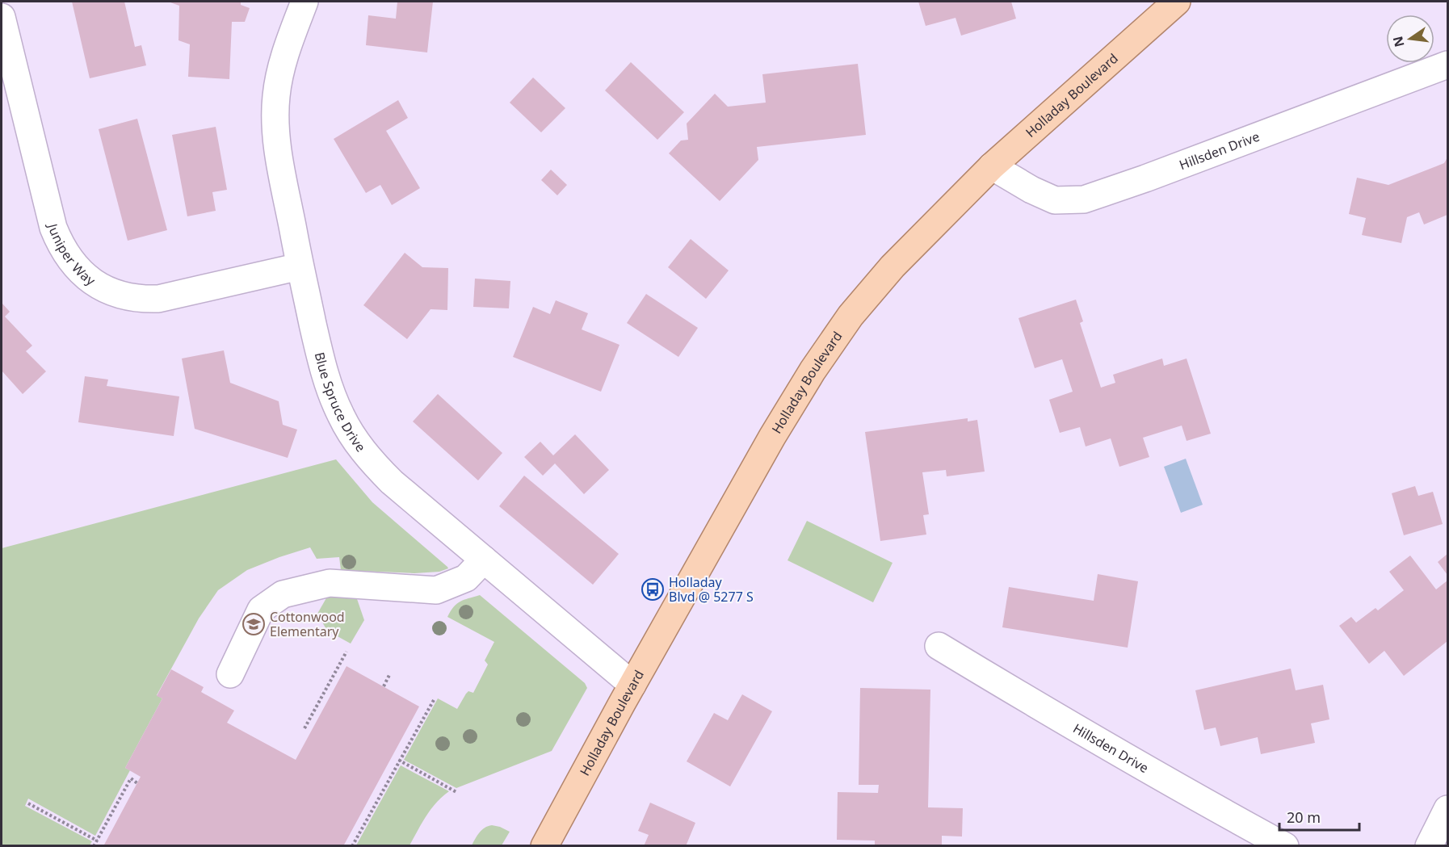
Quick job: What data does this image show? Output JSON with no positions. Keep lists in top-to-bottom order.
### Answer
{
  "streets": {
    "main road": ["Holladay Boulevard"],
    "street": ["Hillsden Drive", "Juniper Way", "Blue Spruce Drive"]
  },
  "crossings": [
    ["Holladay Boulevard", "Hillsden Drive"],
    ["Holladay Boulevard", "Blue Spruce Drive"],
    ["Juniper Way", "Blue Spruce Drive"]
  ],
  "places": {
    "bus stop": ["Holladay Blvd @ 5277 S"],
    "school or university": ["Cottonwood Elementary"]
  },
  "scale_bar": "20 m",
  "north": "left"
}
